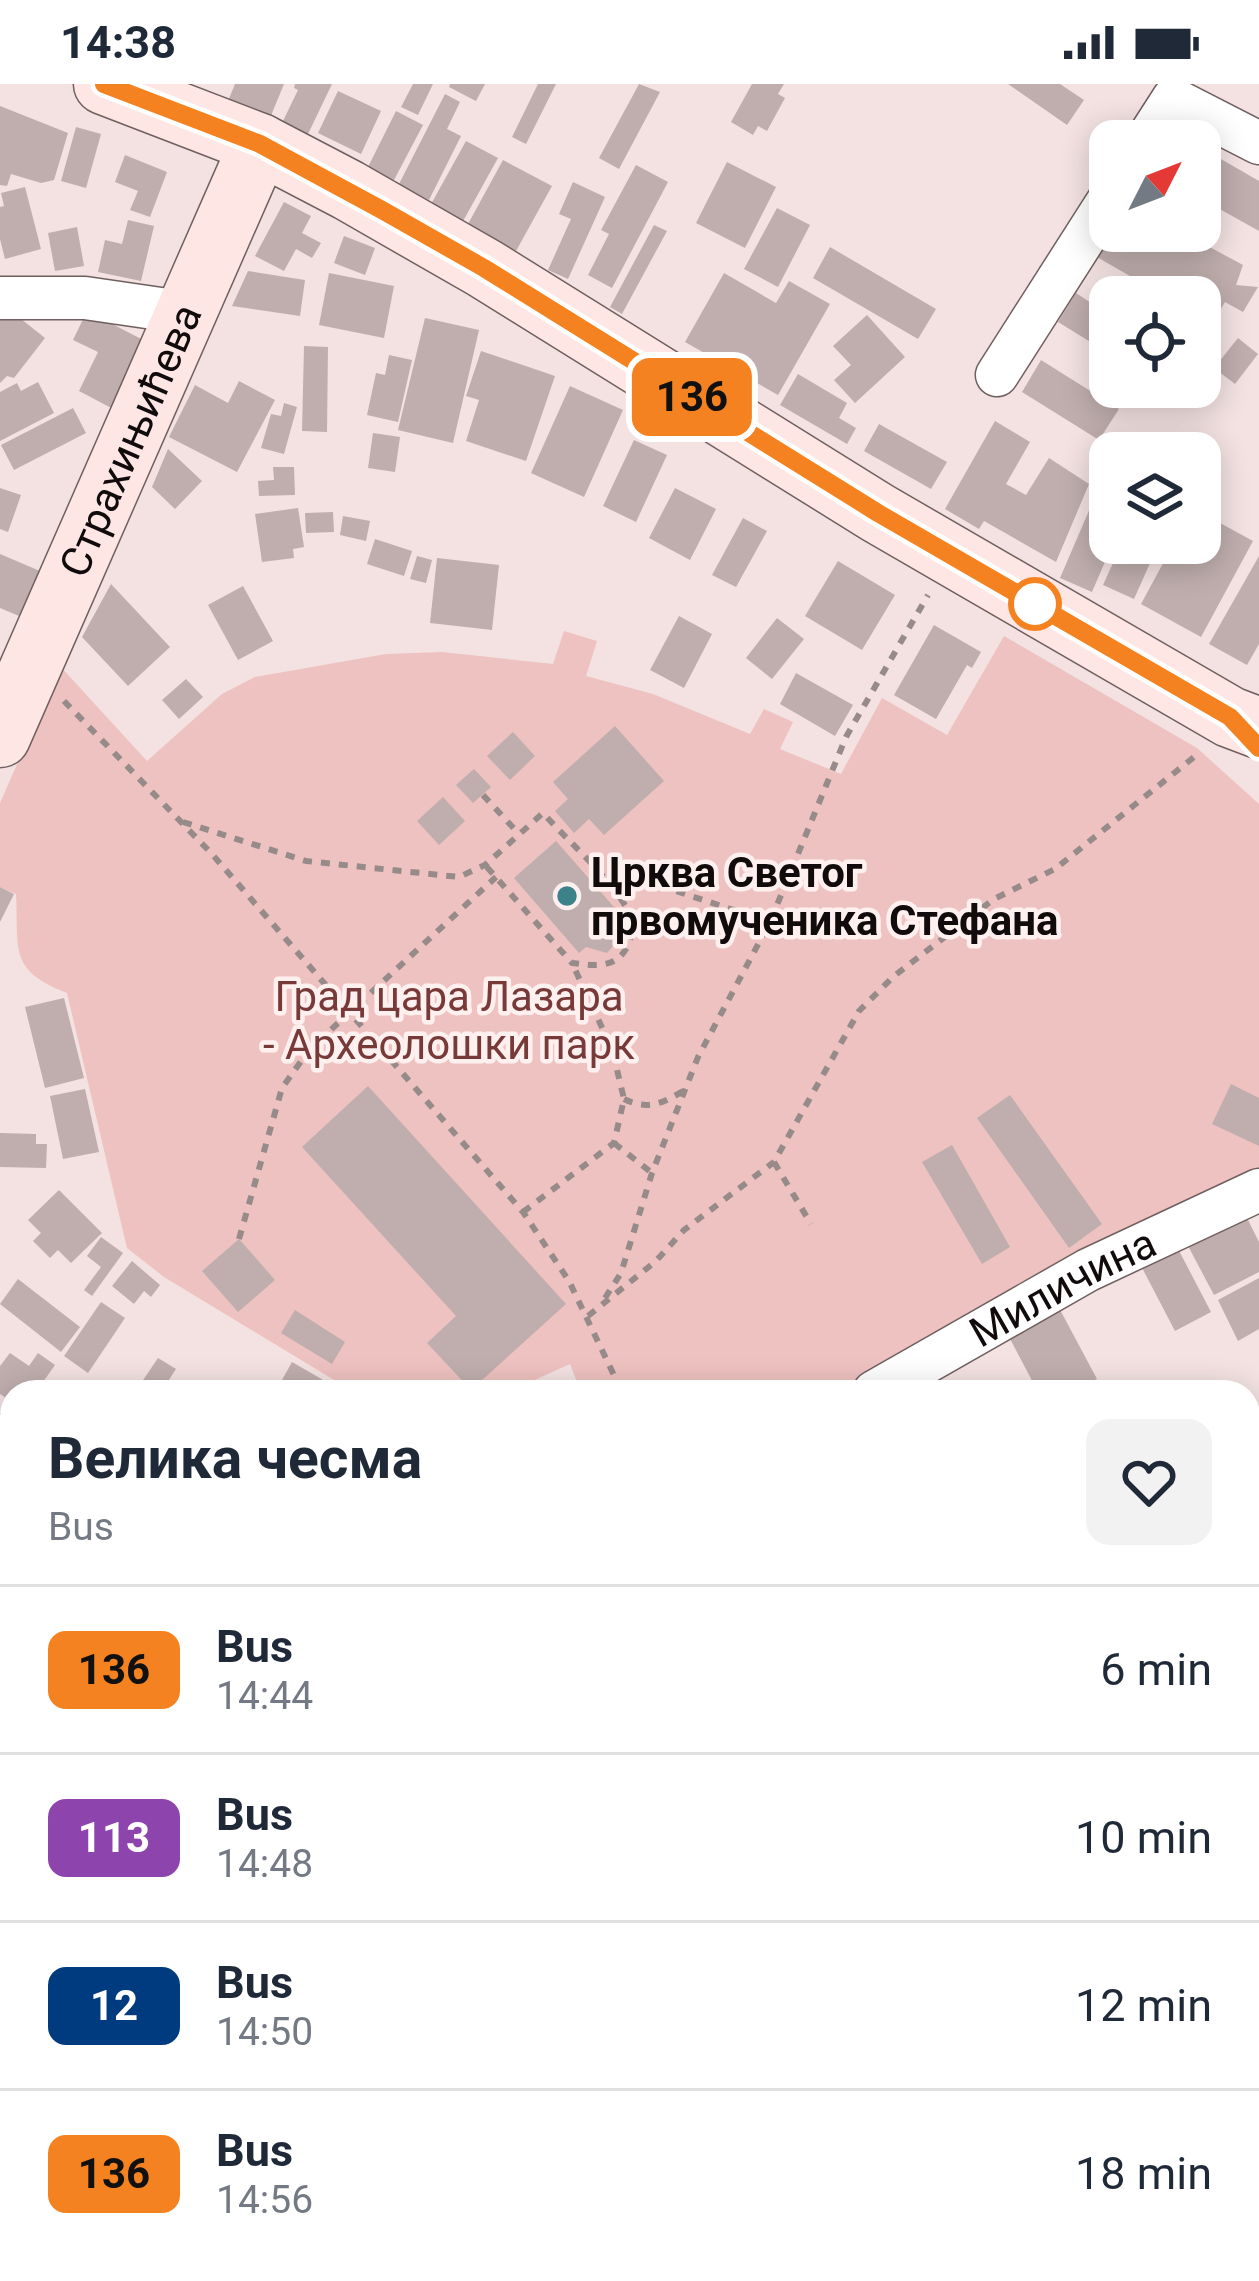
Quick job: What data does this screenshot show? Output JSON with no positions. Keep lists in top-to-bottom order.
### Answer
{
  "streets": {
    "main road": ["Страхињићева"],
    "street": ["Миличина"]
  },
  "parks": ["Град цара Лазара - Археолошки парк"],
  "places": ["Црква Светог првомученика Стефана"],
  "lines": ["bus line 136"],
  "north": "top right",
  "page": {
    "status": "14:38",
    "on_map": "136",
    "heading": ["Велика чесма", "Bus"],
    "list": [
      {
        "mark": "136",
        "name": "Bus",
        "note": "14:44",
        "value": "6 min"
      },
      {
        "mark": "113",
        "name": "Bus",
        "note": "14:48",
        "value": "10 min"
      },
      {
        "mark": "12",
        "name": "Bus",
        "note": "14:50",
        "value": "12 min"
      },
      {
        "mark": "136",
        "name": "Bus",
        "note": "14:56",
        "value": "18 min"
      }
    ]
  }
}
